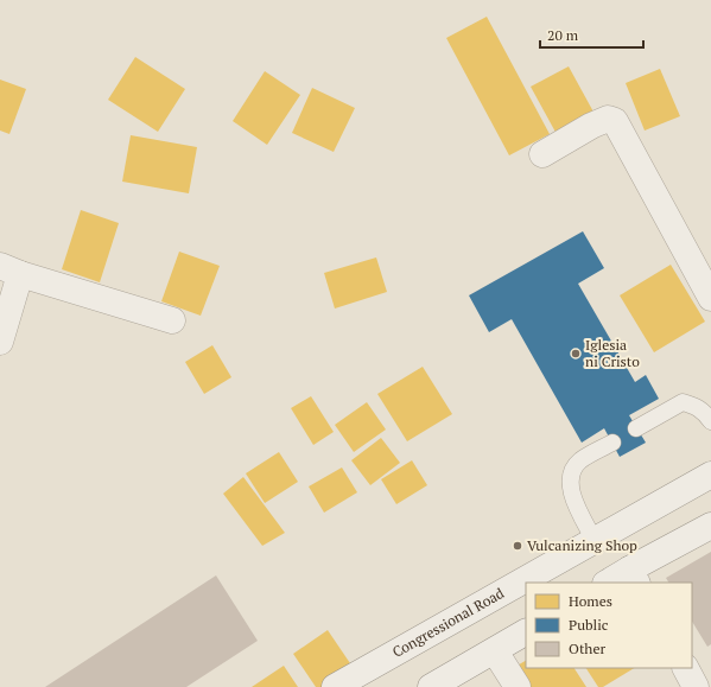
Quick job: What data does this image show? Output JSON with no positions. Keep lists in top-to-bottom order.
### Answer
{
  "streets": {
    "main road": ["Congressional Road"]
  },
  "places": ["Iglesia ni Cristo", "Vulcanizing Shop"],
  "legend": ["Homes", "Public", "Other"],
  "scale_bar": "20 m"
}
